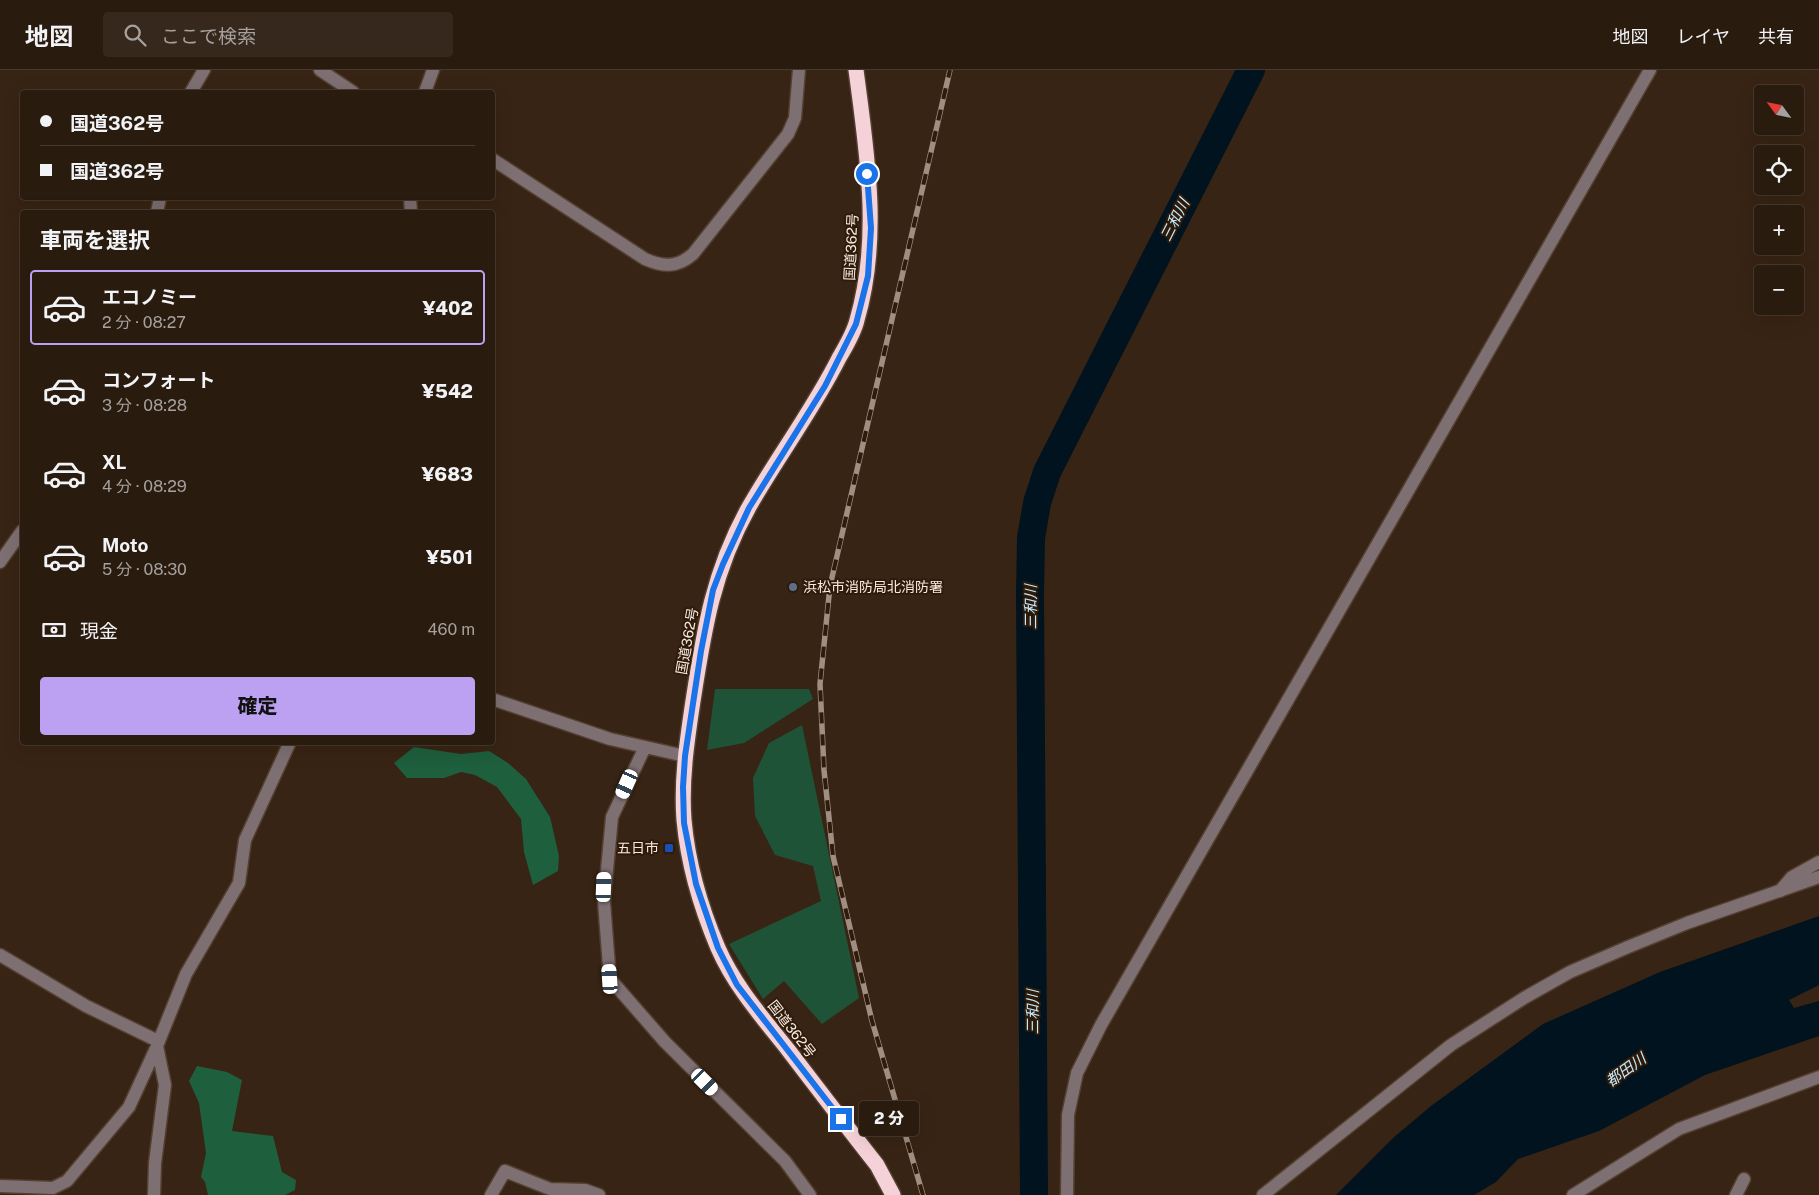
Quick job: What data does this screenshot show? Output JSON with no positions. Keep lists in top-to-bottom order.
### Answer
{
  "streets": {
    "highway": ["国道362号"]
  },
  "water": ["三和川", "都田川"],
  "places": {
    "other": ["浜松市消防局北消防署"],
    "transit": ["五日市"]
  },
  "north": "top left",
  "page": {
    "header": "地図",
    "search": "ここで検索",
    "nav": ["地図", "レイヤ", "共有"],
    "map_buttons": ["+", "−"],
    "banner": ["国道362号", "国道362号"],
    "heading": "車両を選択",
    "list": [
      {
        "name": "エコノミー",
        "note": "2 分 · 08:27",
        "value": "¥402"
      },
      {
        "name": "コンフォート",
        "note": "3 分 · 08:28",
        "value": "¥542"
      },
      {
        "name": "XL",
        "note": "4 分 · 08:29",
        "value": "¥683"
      },
      {
        "name": "Moto",
        "note": "5 分 · 08:30",
        "value": "¥501"
      }
    ],
    "pay": ["現金", "460 m"],
    "buttons": "確定",
    "bubble": "2 分"
  }
}
